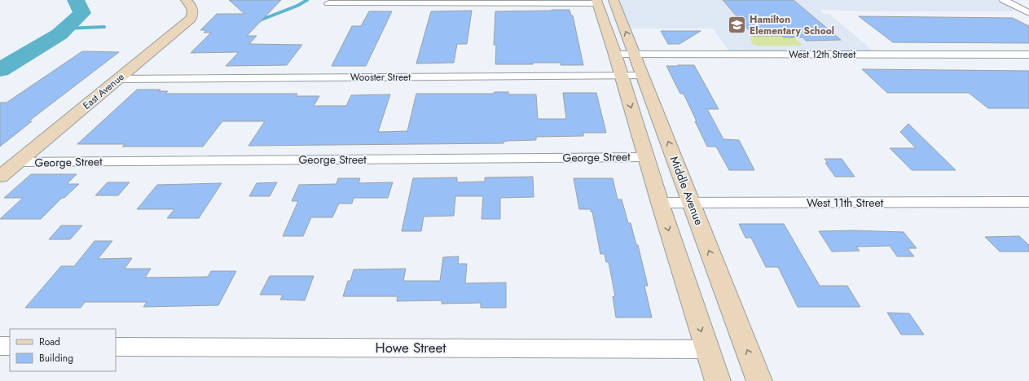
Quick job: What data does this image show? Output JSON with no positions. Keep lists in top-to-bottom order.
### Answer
{
  "streets": {
    "main road": ["East Avenue", "Middle Avenue"],
    "street": [
      "West 12th Street",
      "Wooster Street",
      "George Street",
      "West 11th Street",
      "Howe Street"
    ]
  },
  "crossings": [
    ["West 12th Street", "Middle Avenue"],
    ["Wooster Street", "East Avenue"],
    ["Wooster Street", "Middle Avenue"],
    ["East Avenue", "George Street"],
    ["Middle Avenue", "West 11th Street"]
  ],
  "places": {
    "school or university": ["Hamilton Elementary School"]
  },
  "legend": ["Road", "Building"]
}
